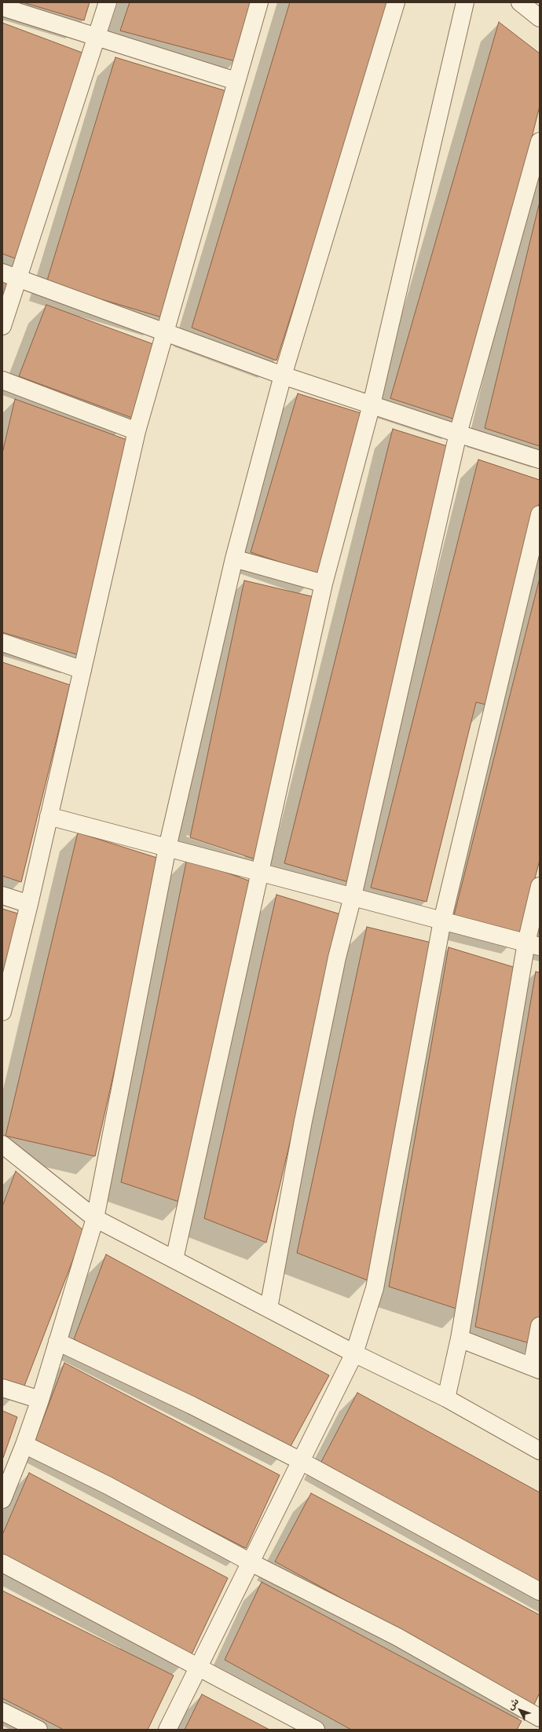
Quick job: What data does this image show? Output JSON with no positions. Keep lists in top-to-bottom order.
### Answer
{
  "north": "top left"
}
